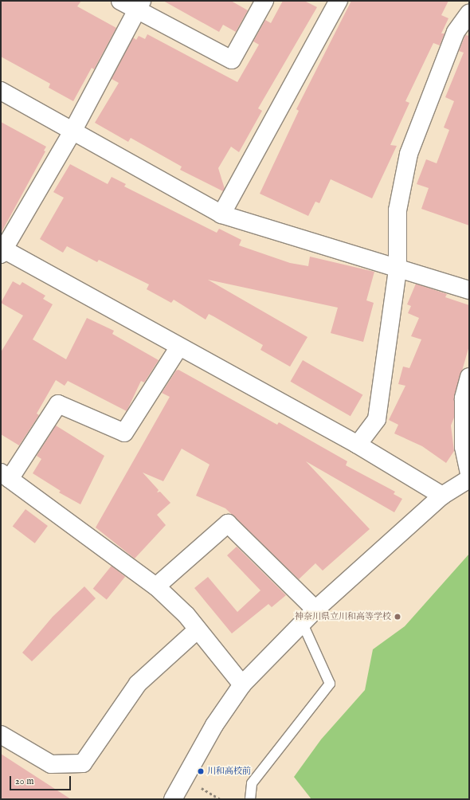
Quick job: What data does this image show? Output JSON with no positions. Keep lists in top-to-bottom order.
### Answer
{
  "places": ["神奈川県立川和高等学校", "川和高校前"],
  "scale_bar": "20 m"
}
